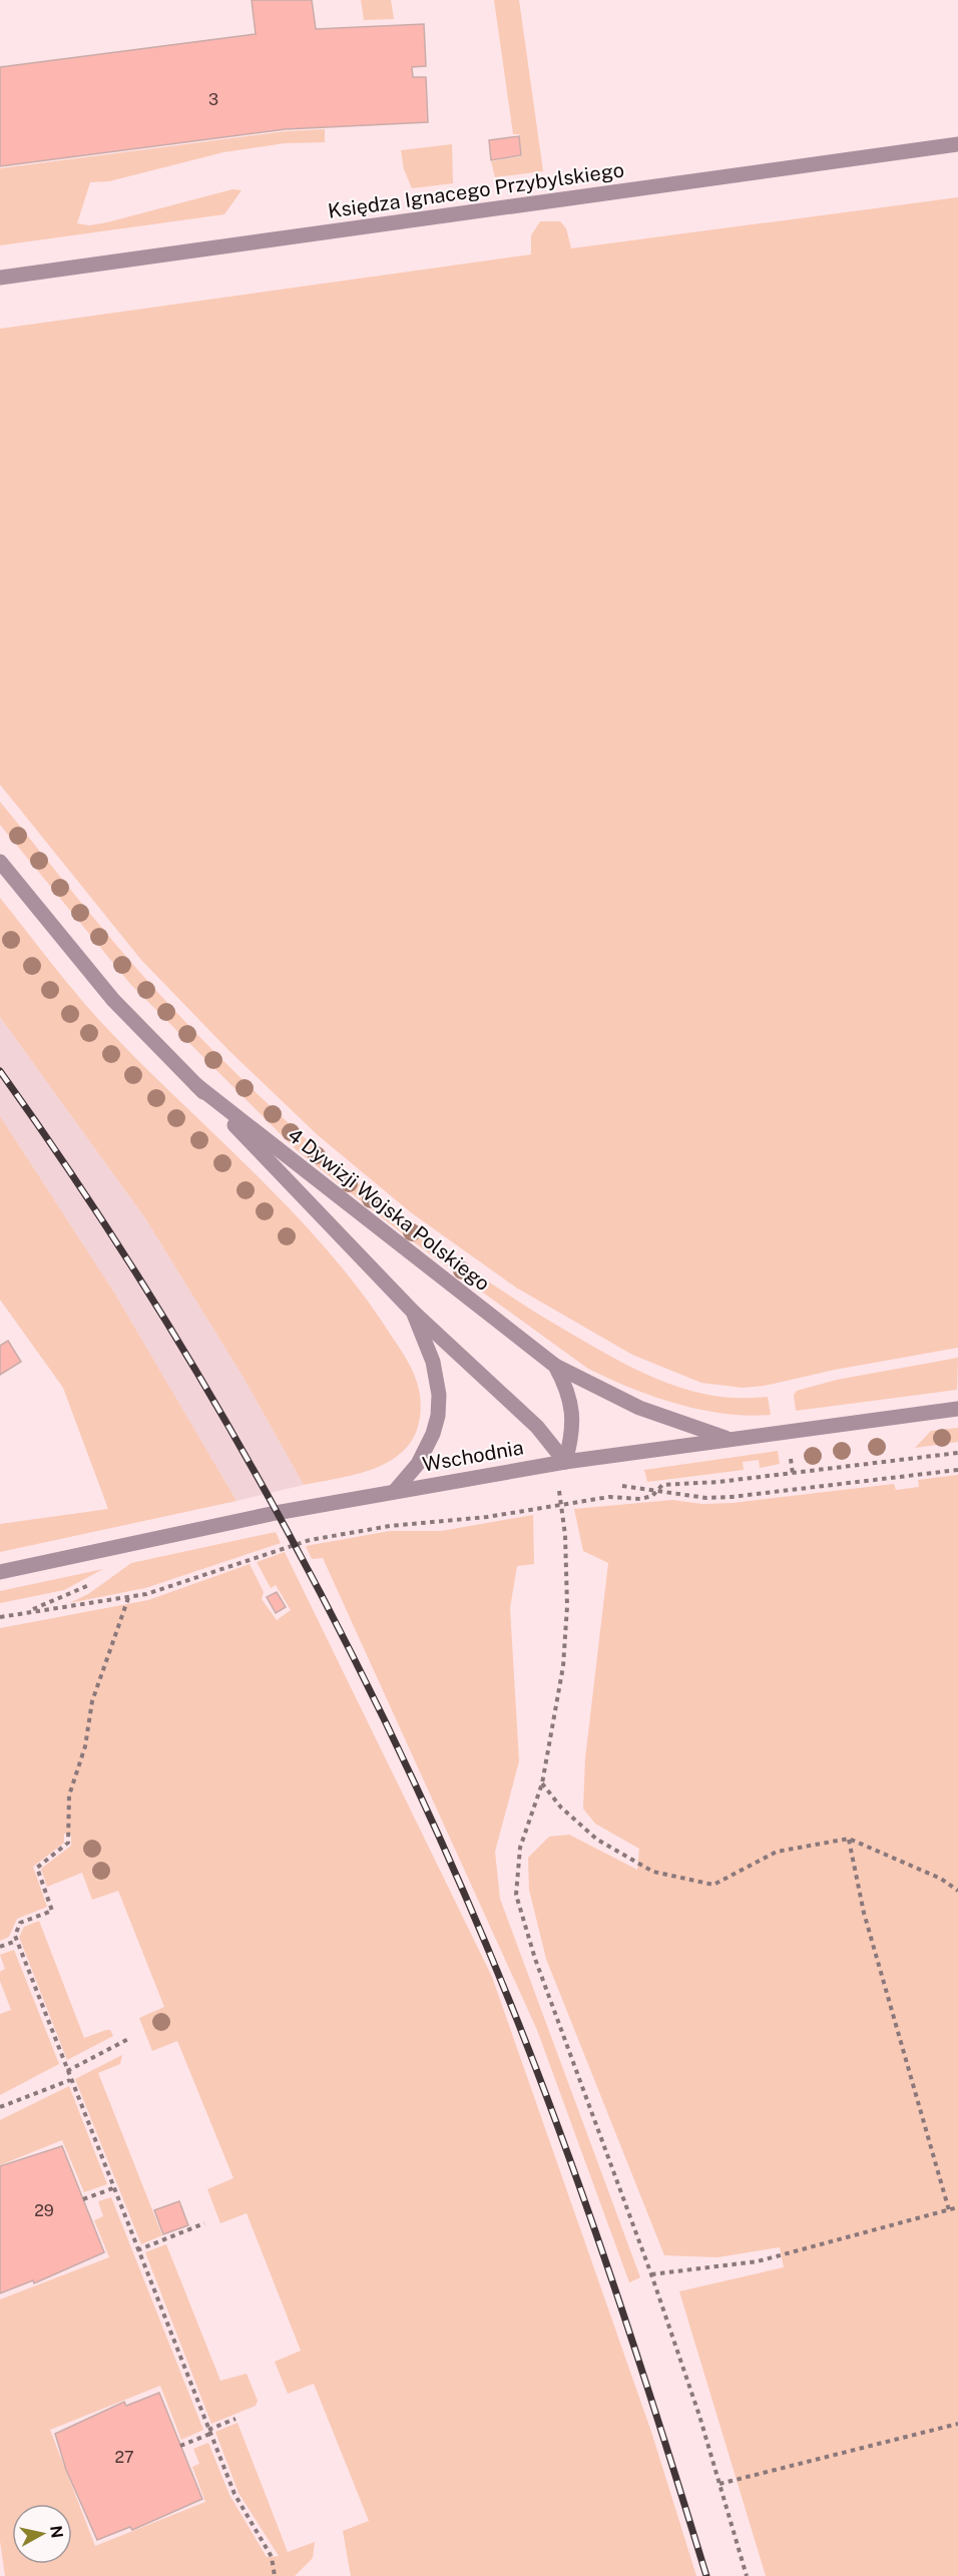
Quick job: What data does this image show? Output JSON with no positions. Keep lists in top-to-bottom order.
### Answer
{
  "streets": {
    "street": ["Księdza Ignacego Przybylskiego", "4 Dywizji Wojska Polskiego", "Wschodnia"]
  },
  "crossings": [
    ["4 Dywizji Wojska Polskiego", "Wschodnia"]
  ],
  "house_numbers": ["3", "29", "27"],
  "north": "right"
}
